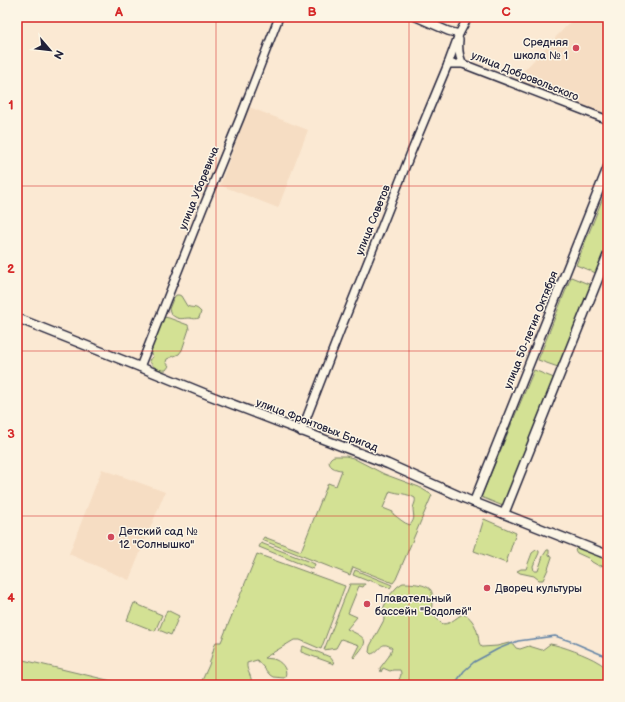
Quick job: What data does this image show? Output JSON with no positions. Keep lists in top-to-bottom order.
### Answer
{
  "streets": {
    "main road": ["улица 50-летия Октября", "улица Фронтовых Бригад"],
    "street": ["улица Добровольского", "улица Уборевича", "улица Советов"]
  },
  "crossings": [
    ["улица Добровольского", "улица Советов"],
    ["улица Уборевича", "улица Фронтовых Бригад"],
    ["улица Советов", "улица Фронтовых Бригад"],
    ["улица 50-летия Октября", "улица Фронтовых Бригад"]
  ],
  "places": [
    "Средняя школа № 1",
    "Детский сад № 12 \"Солнышко\"",
    "Дворец культуры",
    "Плавательный бассейн \"Водолей\""
  ],
  "north": "bottom right",
  "grid": {
    "columns": ["A", "B", "C"],
    "rows": [
      "1",
      "2",
      "3",
      "4"
    ]
  }
}
